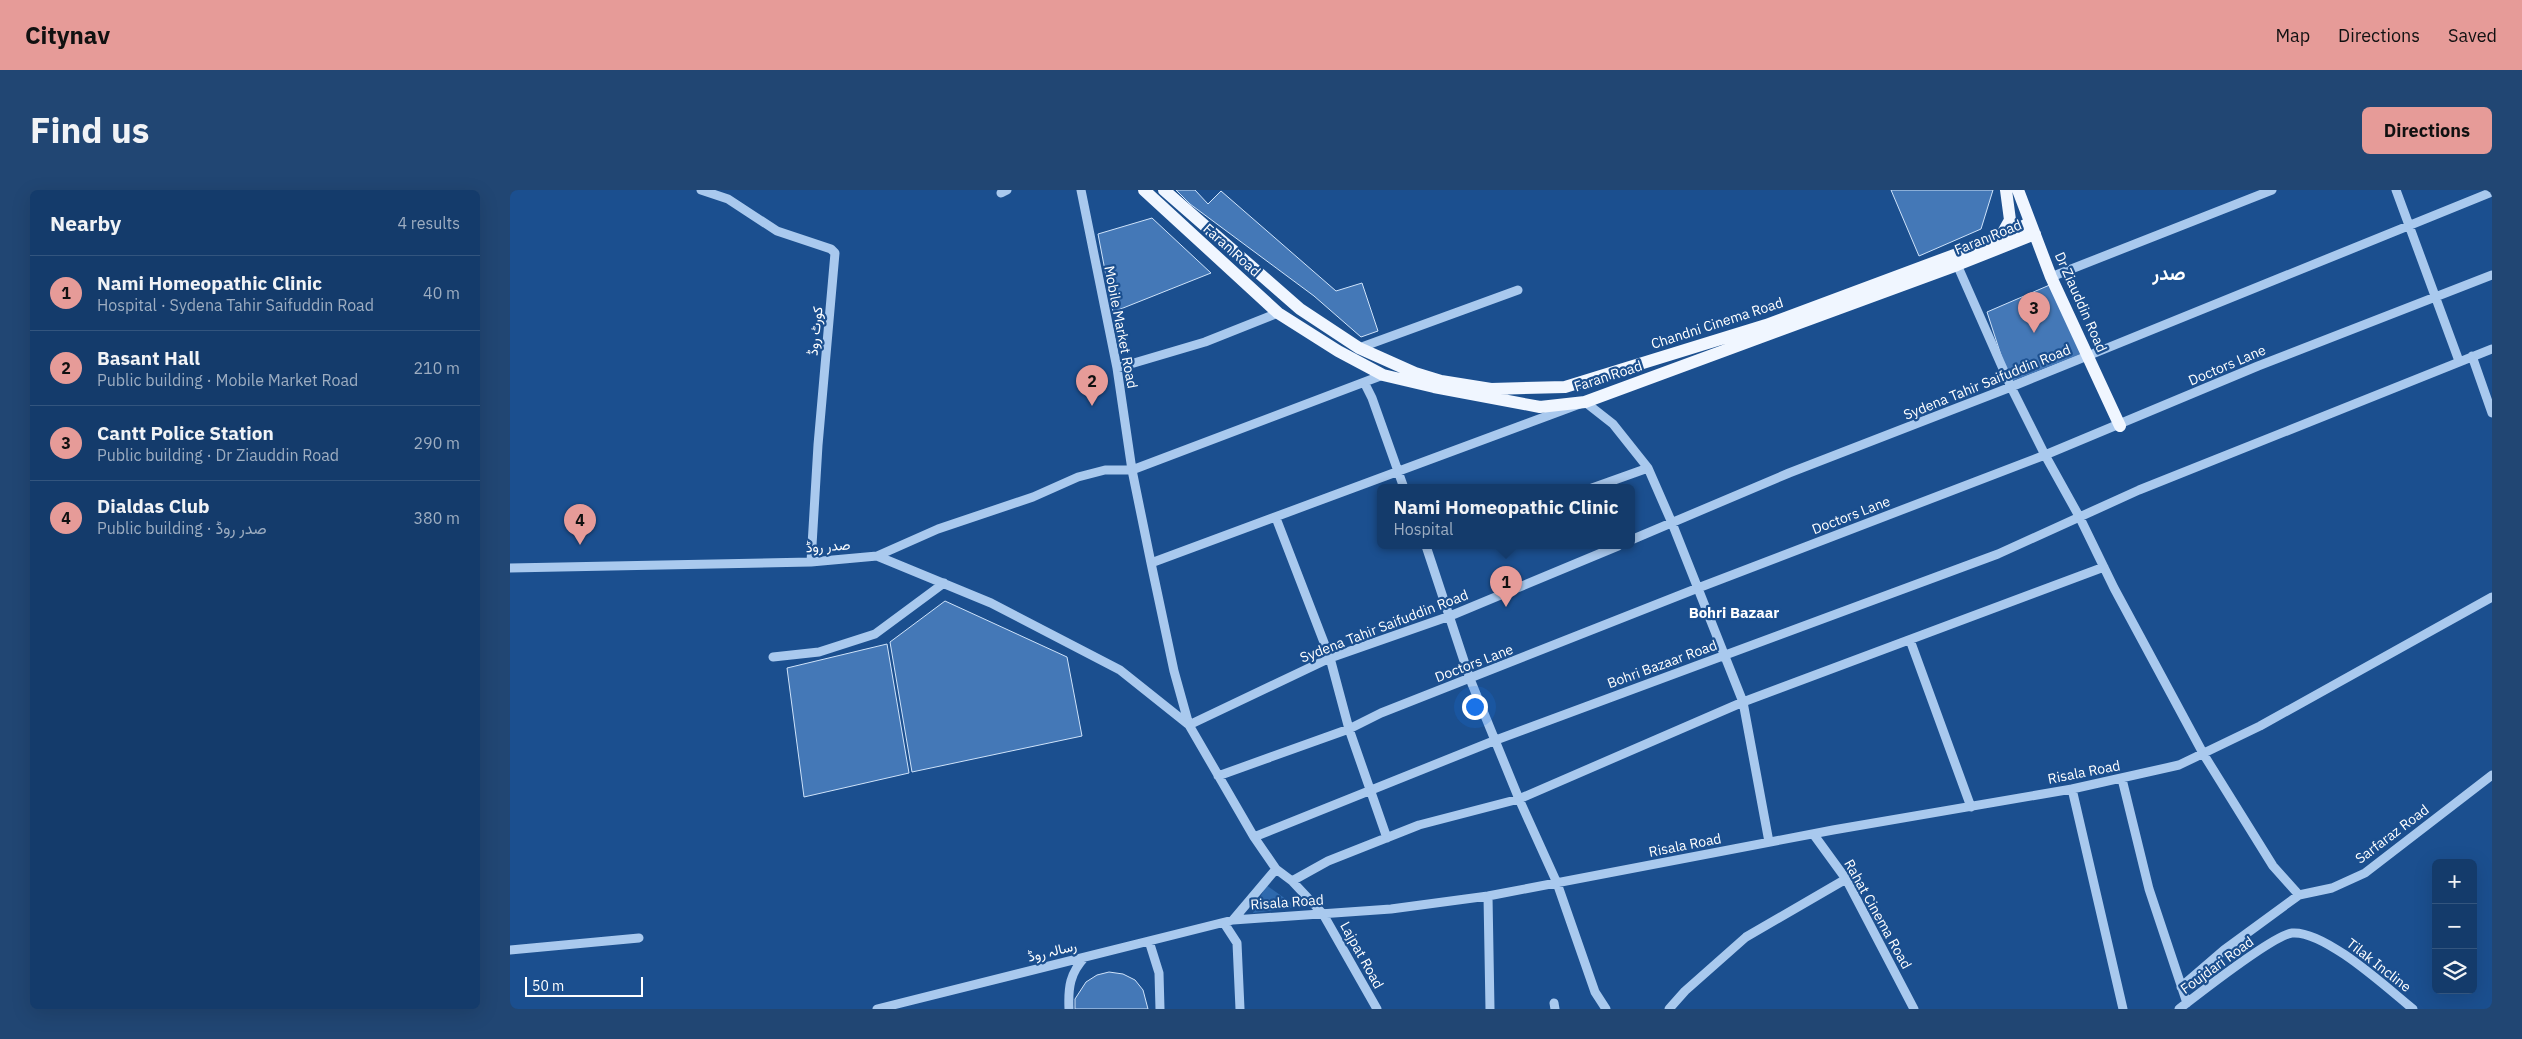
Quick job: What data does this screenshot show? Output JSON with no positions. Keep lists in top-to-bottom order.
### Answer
{
  "streets": {
    "main road": ["Faran Road", "Dr Ziauddin Road", "Chandni Cinema Road"],
    "street": [
      "Mobile Market Road",
      "کورٹ روڈ",
      "Doctors Lane",
      "Sydena Tahir Saifuddin Road",
      "صدر روڈ",
      "Bohri Bazaar Road",
      "Risala Road",
      "Sarfaraz Road",
      "Rahat Cinema Road",
      "رسالہ روڈ",
      "Lajpat Road",
      "Foujdari Road",
      "Tilak Incline"
    ]
  },
  "crossings": [
    ["Faran Road", "Dr Ziauddin Road"],
    ["Faran Road", "Chandni Cinema Road"],
    ["Dr Ziauddin Road", "Chandni Cinema Road"],
    ["Dr Ziauddin Road", "Doctors Lane"],
    ["Dr Ziauddin Road", "Sydena Tahir Saifuddin Road"],
    ["Mobile Market Road", "Sydena Tahir Saifuddin Road"],
    ["Mobile Market Road", "صدر روڈ"],
    ["Mobile Market Road", "Lajpat Road"],
    ["کورٹ روڈ", "صدر روڈ"],
    ["Doctors Lane", "Lajpat Road"],
    ["Sydena Tahir Saifuddin Road", "Lajpat Road"],
    ["Bohri Bazaar Road", "Lajpat Road"],
    ["Risala Road", "Rahat Cinema Road"],
    ["Risala Road", "رسالہ روڈ"],
    ["Risala Road", "Lajpat Road"],
    ["Foujdari Road", "Tilak Incline"]
  ],
  "districts": ["صدر", "Bohri Bazaar"],
  "scale_bar": "50 m",
  "page": {
    "header": "Citynav",
    "nav": ["Map", "Directions", "Saved"],
    "title": "Find us",
    "buttons": "Directions",
    "heading": ["Nearby", "4 results"],
    "list": [
      {
        "mark": "1",
        "name": "Nami Homeopathic Clinic",
        "note": "Hospital · Sydena Tahir Saifuddin Road",
        "value": "40 m"
      },
      {
        "mark": "2",
        "name": "Basant Hall",
        "note": "Public building · Mobile Market Road",
        "value": "210 m"
      },
      {
        "mark": "3",
        "name": "Cantt Police Station",
        "note": "Public building · Dr Ziauddin Road",
        "value": "290 m"
      },
      {
        "mark": "4",
        "name": "Dialdas Club",
        "note": "Public building · صدر روڈ",
        "value": "380 m"
      }
    ],
    "pins": [
      "3",
      "2",
      "4",
      "1"
    ],
    "popup": ["Nami Homeopathic Clinic", "Hospital"],
    "map_buttons": ["+", "−"],
    "scale": "50 m"
  }
}
